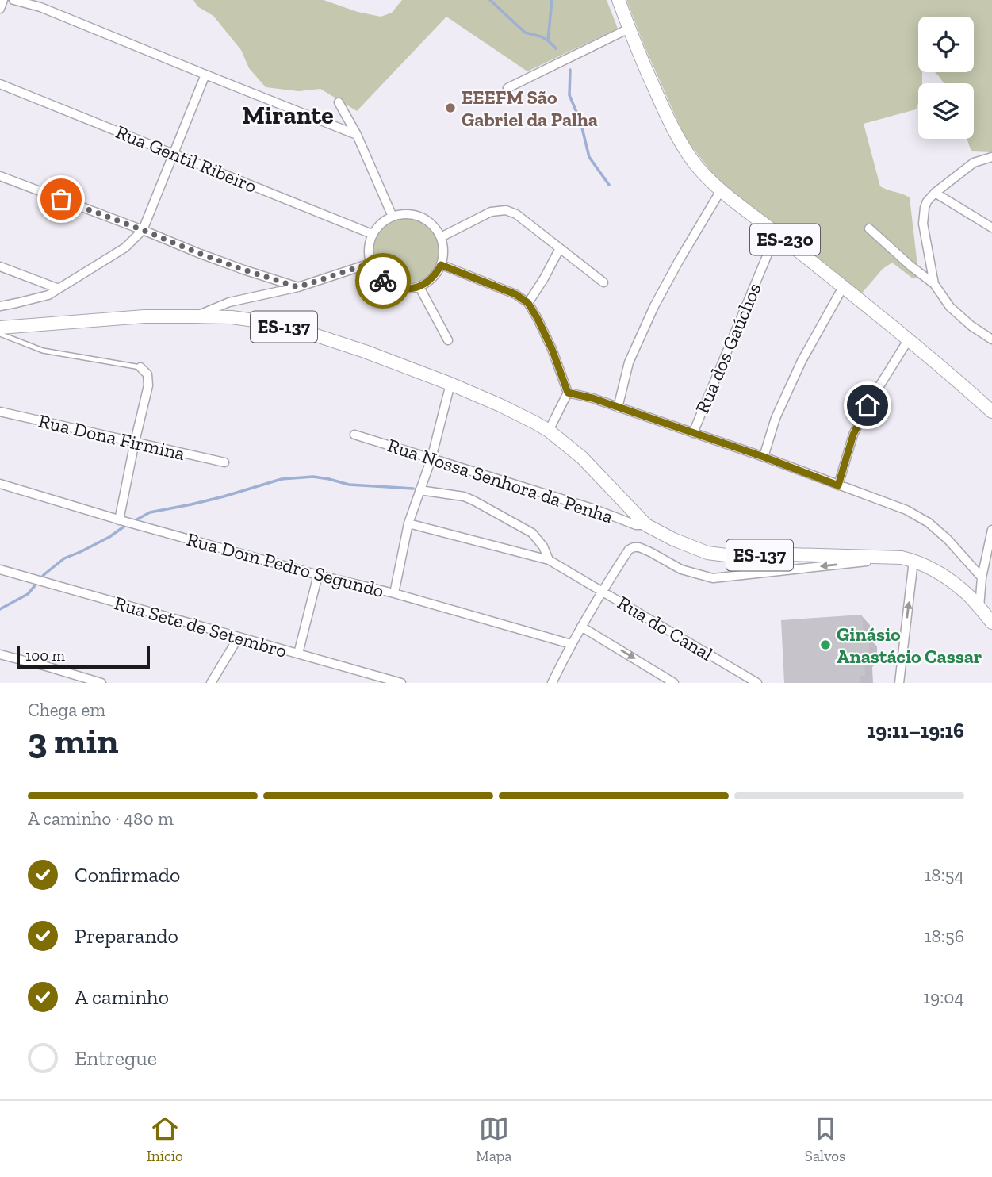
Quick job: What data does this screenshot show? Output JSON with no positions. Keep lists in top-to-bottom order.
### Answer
{
  "streets": {
    "main road": ["ES-230", "ES-137"],
    "street": [
      "Rua Gentil Ribeiro",
      "Rua dos Gaúchos",
      "Rua Dona Firmina",
      "Rua Nossa Senhora da Penha",
      "Rua Dom Pedro Segundo",
      "Rua Sete de Setembro",
      "Rua do Canal"
    ]
  },
  "crossings": [
    ["ES-230", "Rua dos Gaúchos"],
    ["ES-137", "Rua Nossa Senhora da Penha"]
  ],
  "districts": ["Mirante"],
  "places": ["EEEFM São Gabriel da Palha", "Ginásio Anastácio Cassar"],
  "scale_bar": "100 m",
  "page": {
    "scale": "100 m",
    "heading": ["3 min", "Chega em", "19:11–19:16"],
    "bar": "A caminho · 480 m",
    "list": [
      ["Confirmado", "18:54"],
      ["Preparando", "18:56"],
      ["A caminho", "19:04"],
      "Entregue"
    ],
    "tabs": ["Início", "Mapa", "Salvos"]
  }
}
